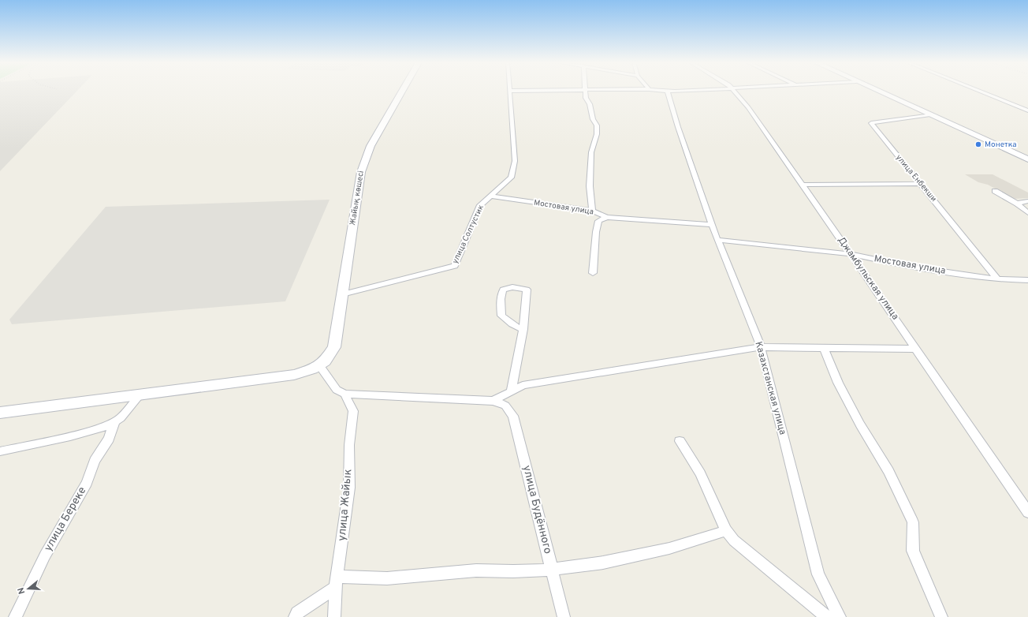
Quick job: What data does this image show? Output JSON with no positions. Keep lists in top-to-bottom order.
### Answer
{
  "streets": {
    "street": [
      "улица Енбекши",
      "Жайық көшесі",
      "Мостовая улица",
      "улица Солтустик",
      "Джамбульская улица",
      "Казахстанская улица",
      "улица Жайык",
      "улица Будённого",
      "улица Береке"
    ]
  },
  "crossings": [
    ["улица Енбекши", "Мостовая улица"],
    ["Жайық көшесі", "улица Солтустик"],
    ["Мостовая улица", "улица Солтустик"],
    ["Мостовая улица", "Джамбульская улица"],
    ["Мостовая улица", "Казахстанская улица"]
  ],
  "places": ["Монетка"],
  "north": "left"
}
